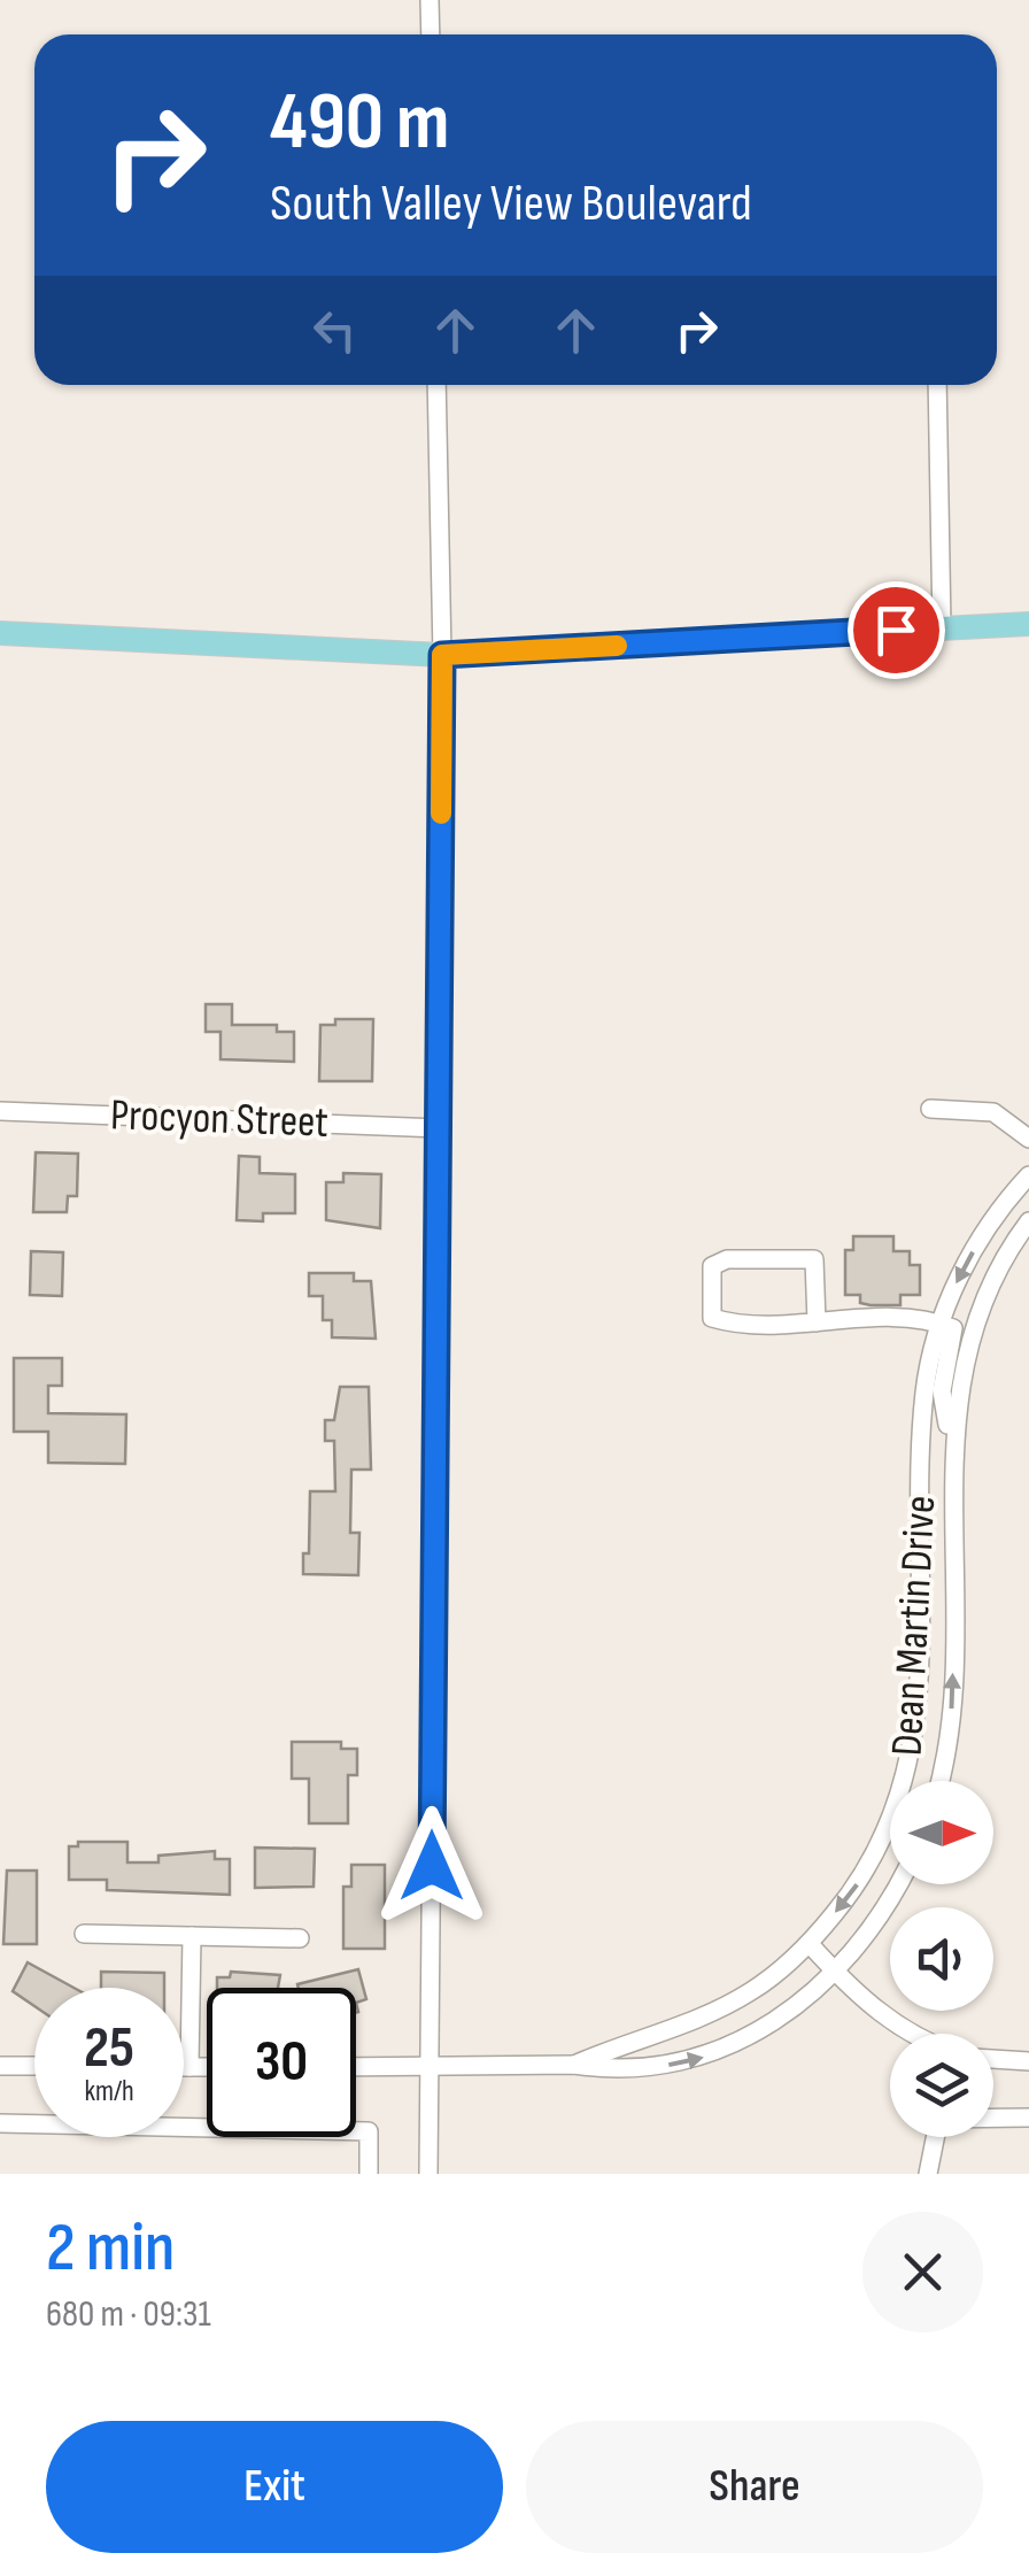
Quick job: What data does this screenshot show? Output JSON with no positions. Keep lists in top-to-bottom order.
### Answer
{
  "streets": {
    "street": ["Procyon Street", "Dean Martin Drive"]
  },
  "north": "right",
  "page": {
    "turn": ["490 m", "South Valley View Boulevard"],
    "speed": "25 km/h",
    "limit": "30",
    "heading": ["2 min", "680 m · 09:31"],
    "buttons": ["Exit", "Share"]
  }
}
